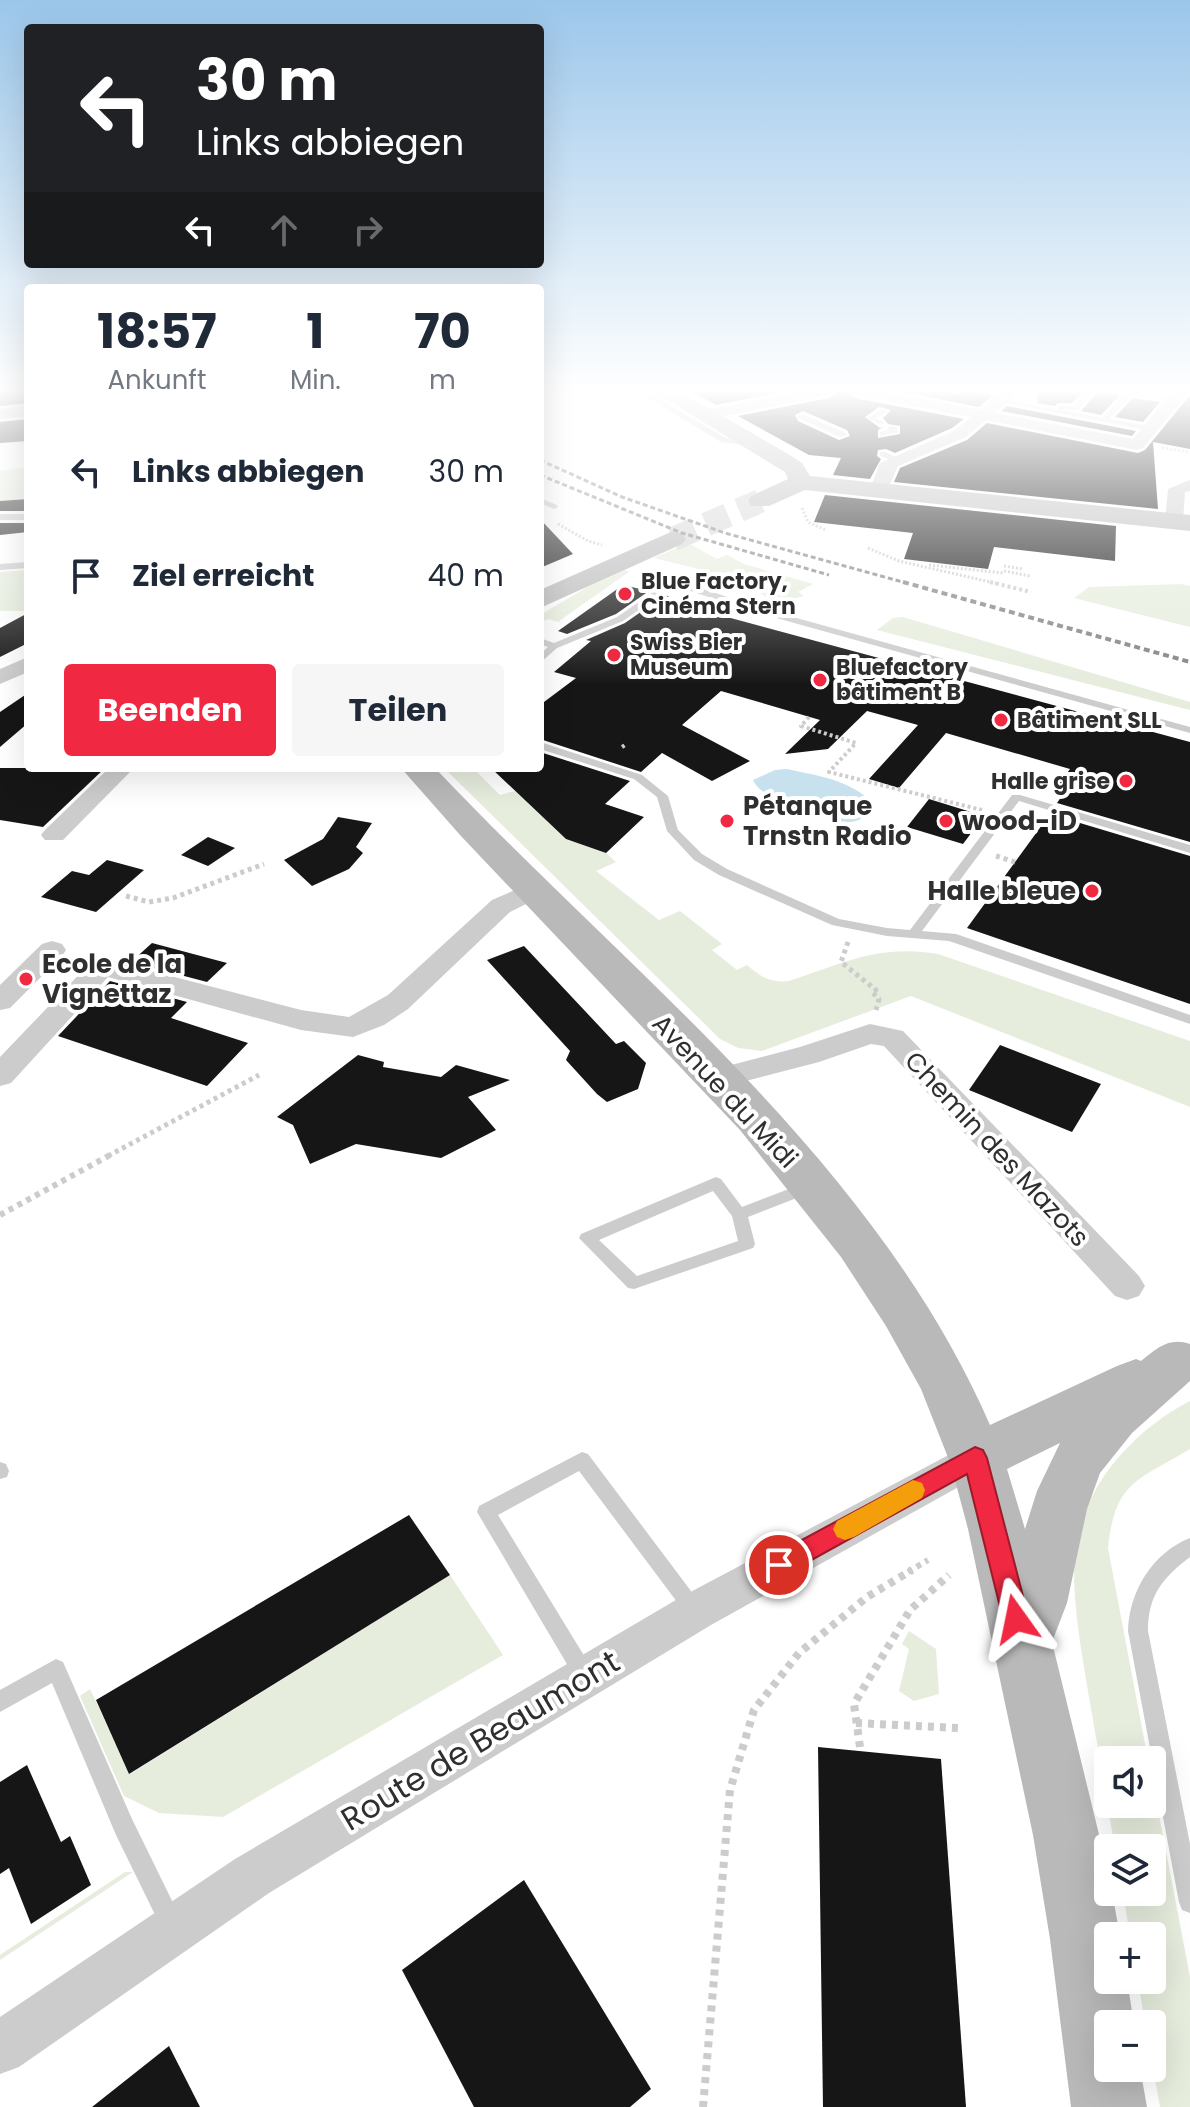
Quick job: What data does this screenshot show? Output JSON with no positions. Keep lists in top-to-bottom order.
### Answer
{
  "streets": {
    "main road": ["Avenue du Midi"],
    "street": ["Chemin des Mazots", "Route de Beaumont"]
  },
  "crossings": [
    ["Avenue du Midi", "Route de Beaumont"]
  ],
  "places": [
    "Blue Factory, Cinéma Stern",
    "Swiss Bier Museum",
    "Bluefactory bâtiment B",
    "Bâtiment SLL",
    "Halle grise",
    "Pétanque Trnstn Radio",
    "wood-iD",
    "Halle bleue",
    "Ecole de la Vignettaz"
  ],
  "page": {
    "turn": ["30 m", "Links abbiegen"],
    "eta": [
      "18:57",
      "Ankunft",
      "1",
      "Min.",
      "70",
      "m"
    ],
    "list": [
      {
        "name": "Links abbiegen",
        "value": "30 m"
      },
      {
        "name": "Ziel erreicht",
        "value": "40 m"
      }
    ],
    "buttons": ["Beenden", "Teilen"],
    "map_buttons": ["+", "−"]
  }
}
